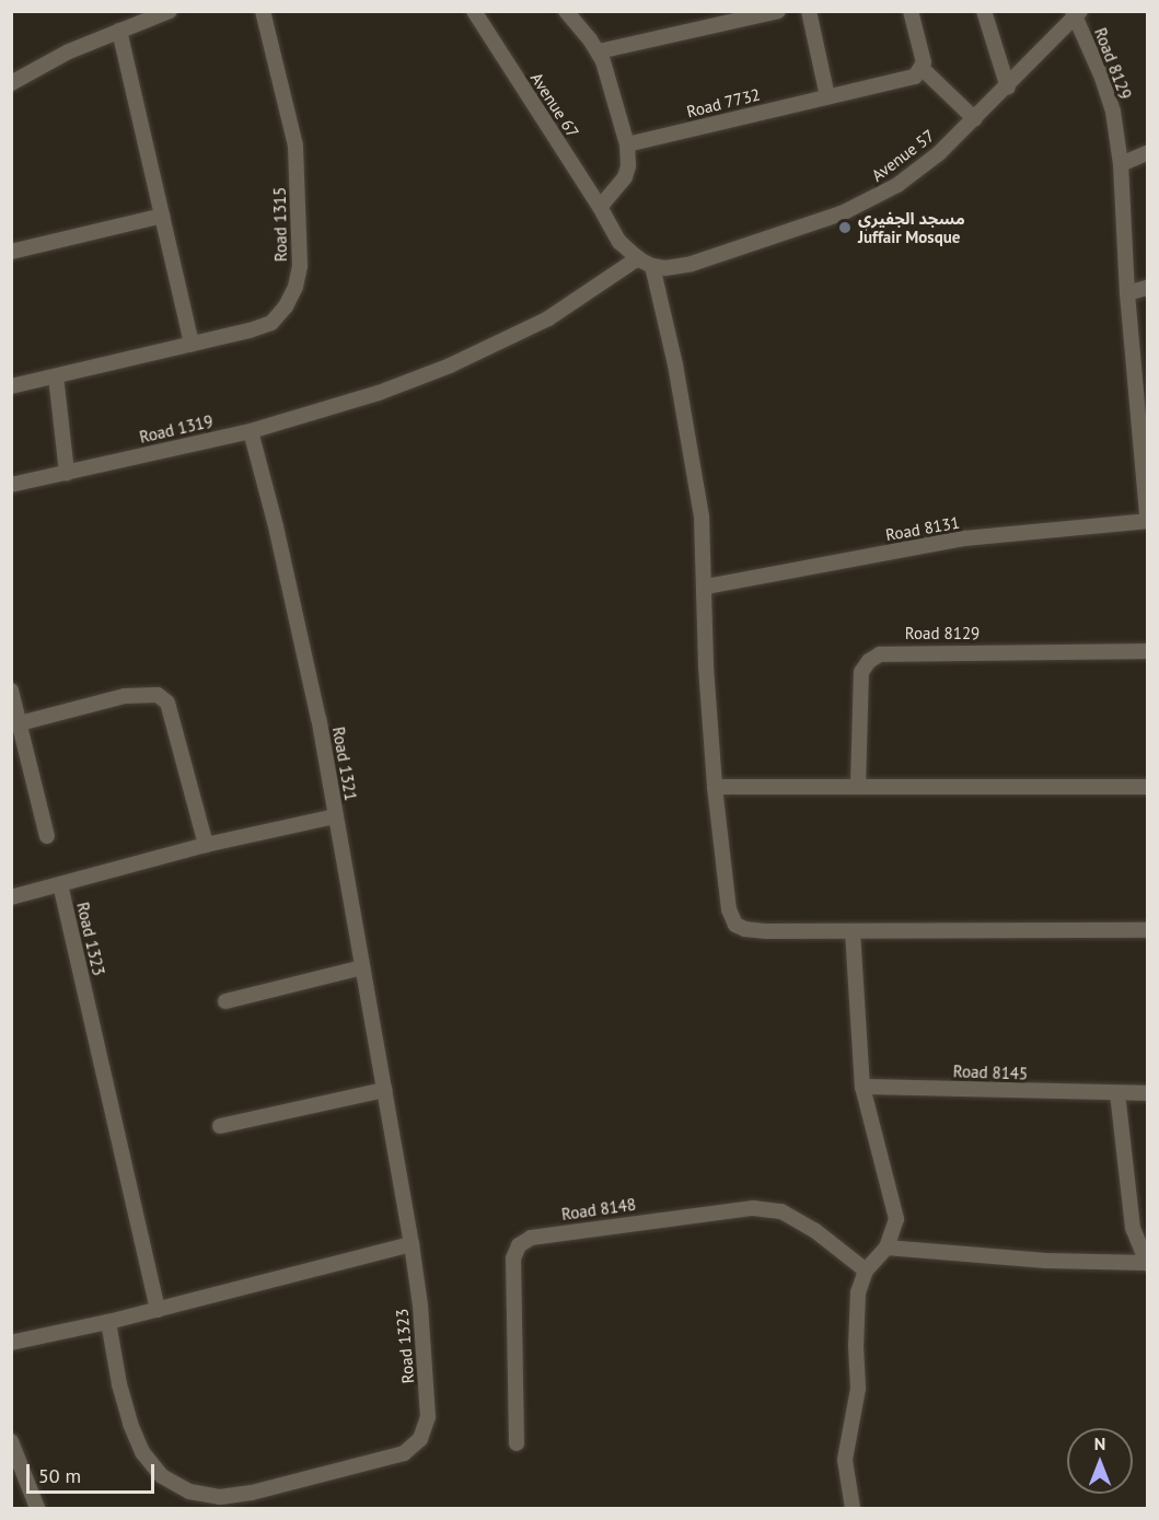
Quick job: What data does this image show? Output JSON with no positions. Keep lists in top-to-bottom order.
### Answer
{
  "streets": {
    "street": [
      "Road 8129",
      "Road 7732",
      "Avenue 67",
      "Avenue 57",
      "Road 1315",
      "Road 1319",
      "Road 8131",
      "Road 1321",
      "Road 1323",
      "Road 8145",
      "Road 8148"
    ]
  },
  "crossings": [
    ["Road 8129", "Avenue 57"],
    ["Avenue 67", "Avenue 57"],
    ["Avenue 67", "Road 1319"],
    ["Road 1319", "Road 1321"],
    ["Road 1321", "Road 1323"]
  ],
  "places": ["مسجد الجفيري Juffair Mosque"],
  "scale_bar": "50 m",
  "north": "top"
}
